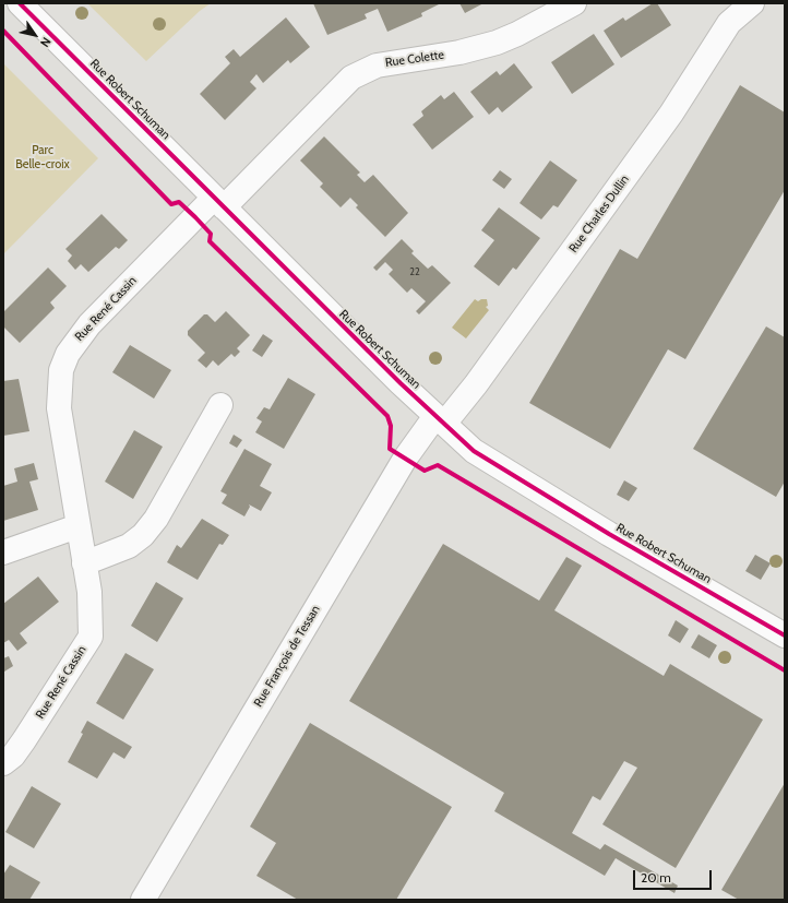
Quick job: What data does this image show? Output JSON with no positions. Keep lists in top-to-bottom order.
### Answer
{
  "streets": {
    "street": [
      "Rue Colette",
      "Rue Robert Schuman",
      "Rue Charles Dullin",
      "Rue René Cassin",
      "Rue François de Tessan"
    ]
  },
  "crossings": [
    ["Rue Colette", "Rue Robert Schuman"],
    ["Rue Colette", "Rue René Cassin"],
    ["Rue Robert Schuman", "Rue Charles Dullin"],
    ["Rue Robert Schuman", "Rue René Cassin"],
    ["Rue Robert Schuman", "Rue François de Tessan"],
    ["Rue Charles Dullin", "Rue François de Tessan"]
  ],
  "parks": ["Parc Belle-croix"],
  "house_numbers": ["22"],
  "scale_bar": "20 m",
  "north": "bottom right"
}
